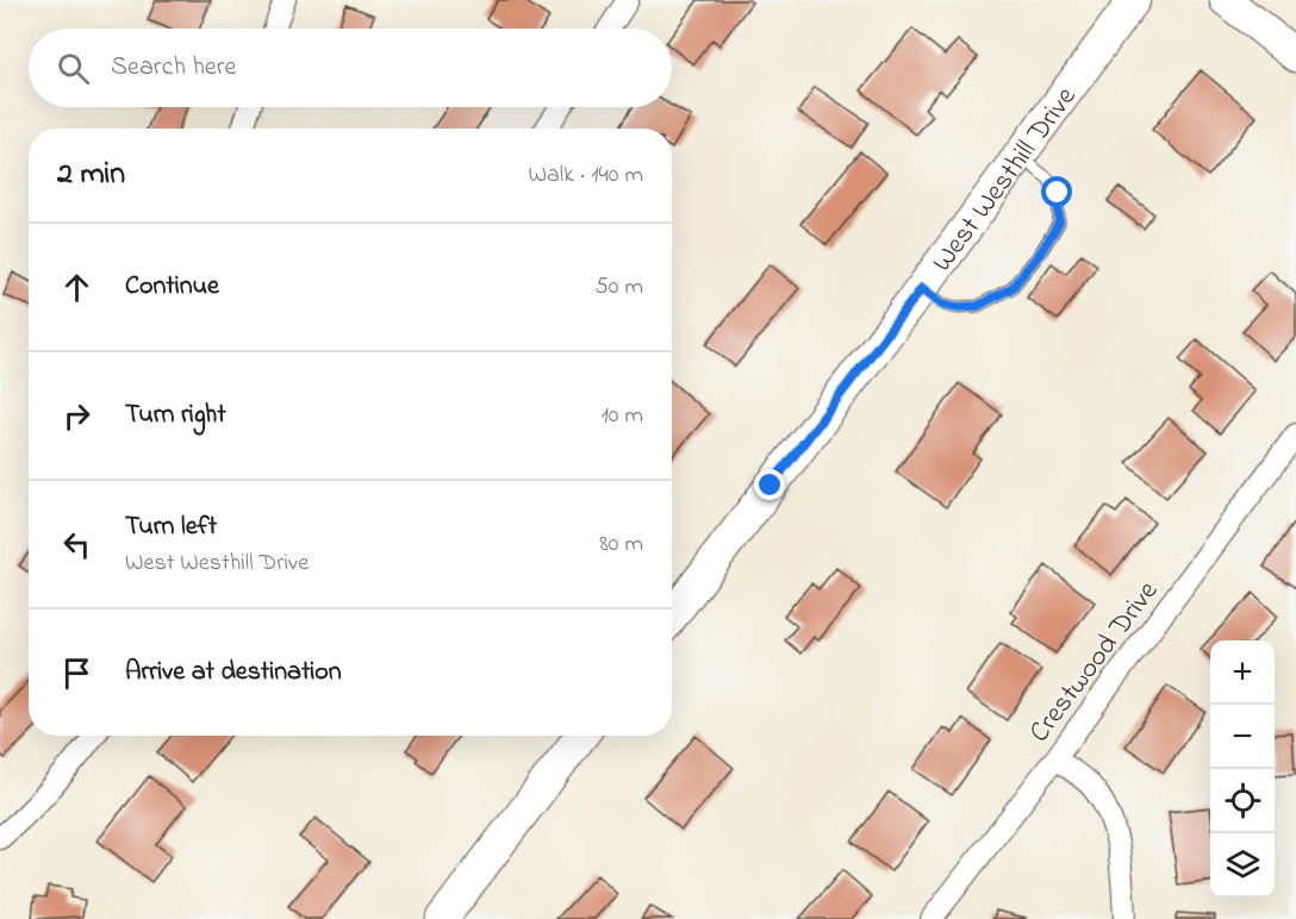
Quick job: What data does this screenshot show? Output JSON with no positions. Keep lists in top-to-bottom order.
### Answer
{
  "streets": {
    "street": ["West Westhill Drive", "Crestwood Drive"]
  },
  "page": {
    "search": "Search here",
    "heading": ["2 min", "Walk · 140 m"],
    "list": [
      ["Continue", "50 m"],
      ["Turn right", "10 m"],
      ["Turn left", "West Westhill Drive", "80 m"],
      "Arrive at destination"
    ],
    "map_buttons": ["+", "−"]
  }
}
